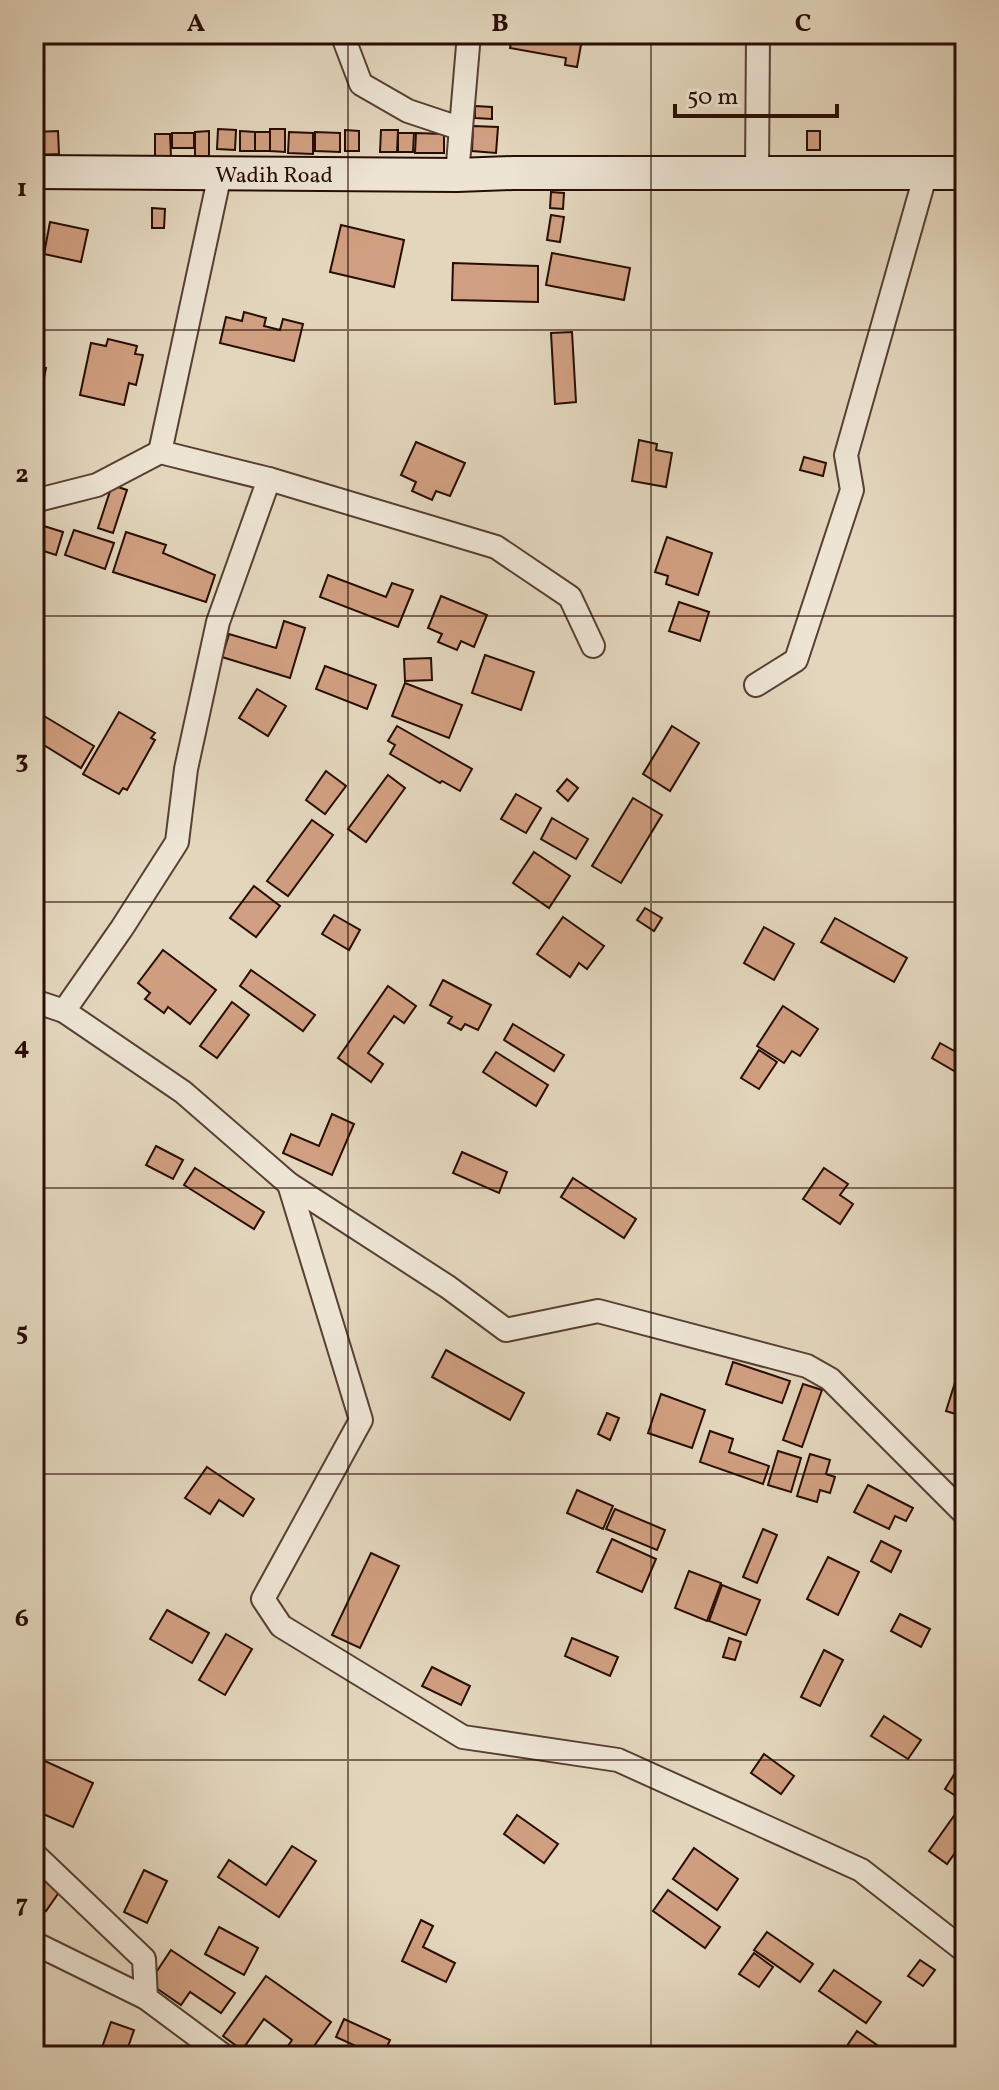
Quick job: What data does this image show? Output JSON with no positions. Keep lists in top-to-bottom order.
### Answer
{
  "streets": {
    "street": ["Wadih Road"]
  },
  "scale_bar": "50 m",
  "grid": {
    "columns": ["A", "B", "C"],
    "rows": [
      "1",
      "2",
      "3",
      "4",
      "5",
      "6",
      "7"
    ]
  }
}
